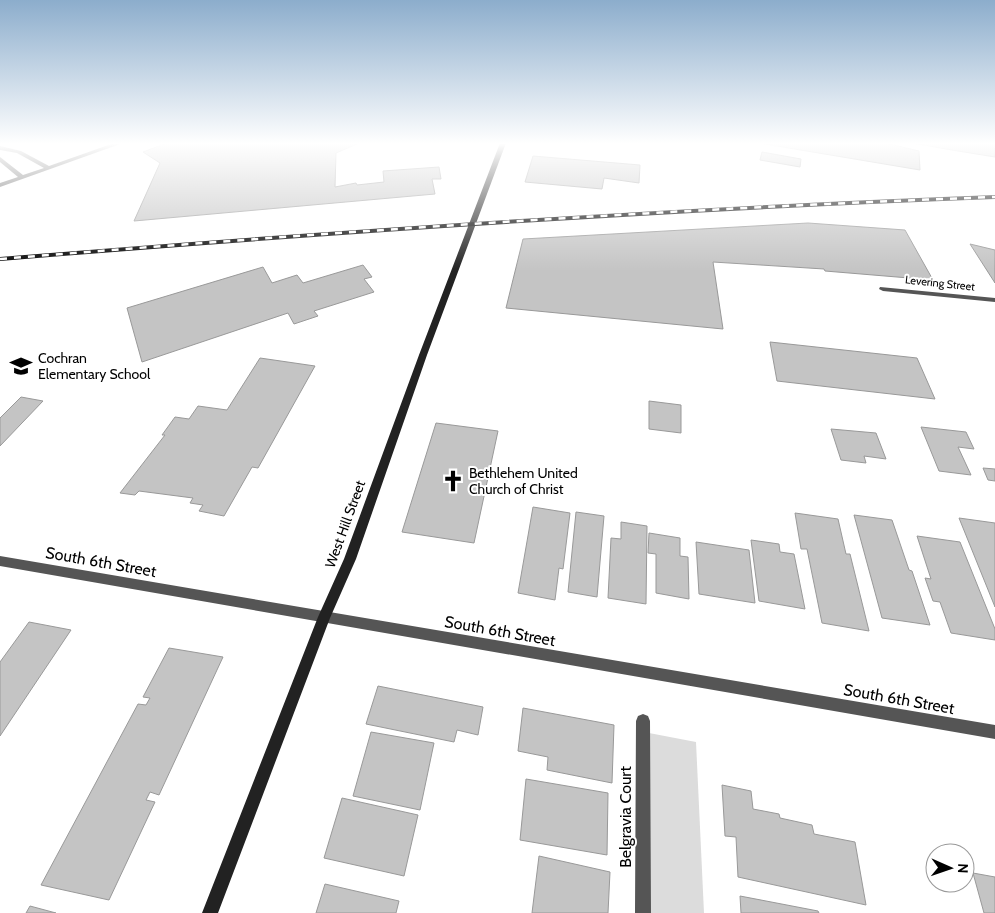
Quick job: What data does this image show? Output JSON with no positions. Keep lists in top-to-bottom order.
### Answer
{
  "streets": {
    "street": [
      "Levering Street",
      "West Hill Street",
      "South 6th Street",
      "Belgravia Court"
    ]
  },
  "crossings": [
    ["West Hill Street", "South 6th Street"]
  ],
  "places": {
    "school or university": ["Cochran Elementary School"],
    "church": ["Bethlehem United Church of Christ"]
  },
  "north": "right"
}
